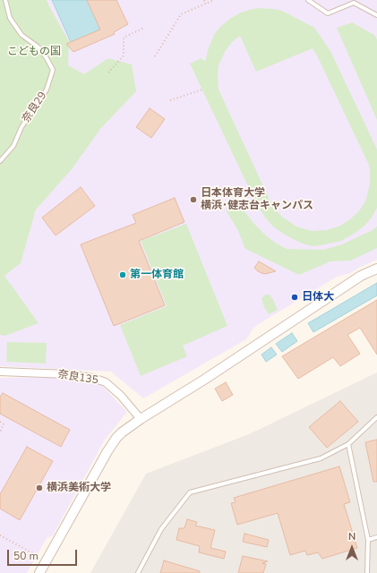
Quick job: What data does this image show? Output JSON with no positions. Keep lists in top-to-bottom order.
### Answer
{
  "streets": {
    "street": ["奈良135"],
    "lane": ["奈良29"]
  },
  "parks": ["こどもの国"],
  "places": [
    "日本体育大学 横浜･健志台キャンパス",
    "第一体育館",
    "日体大",
    "横浜美術大学"
  ],
  "scale_bar": "50 m",
  "north": "top"
}
